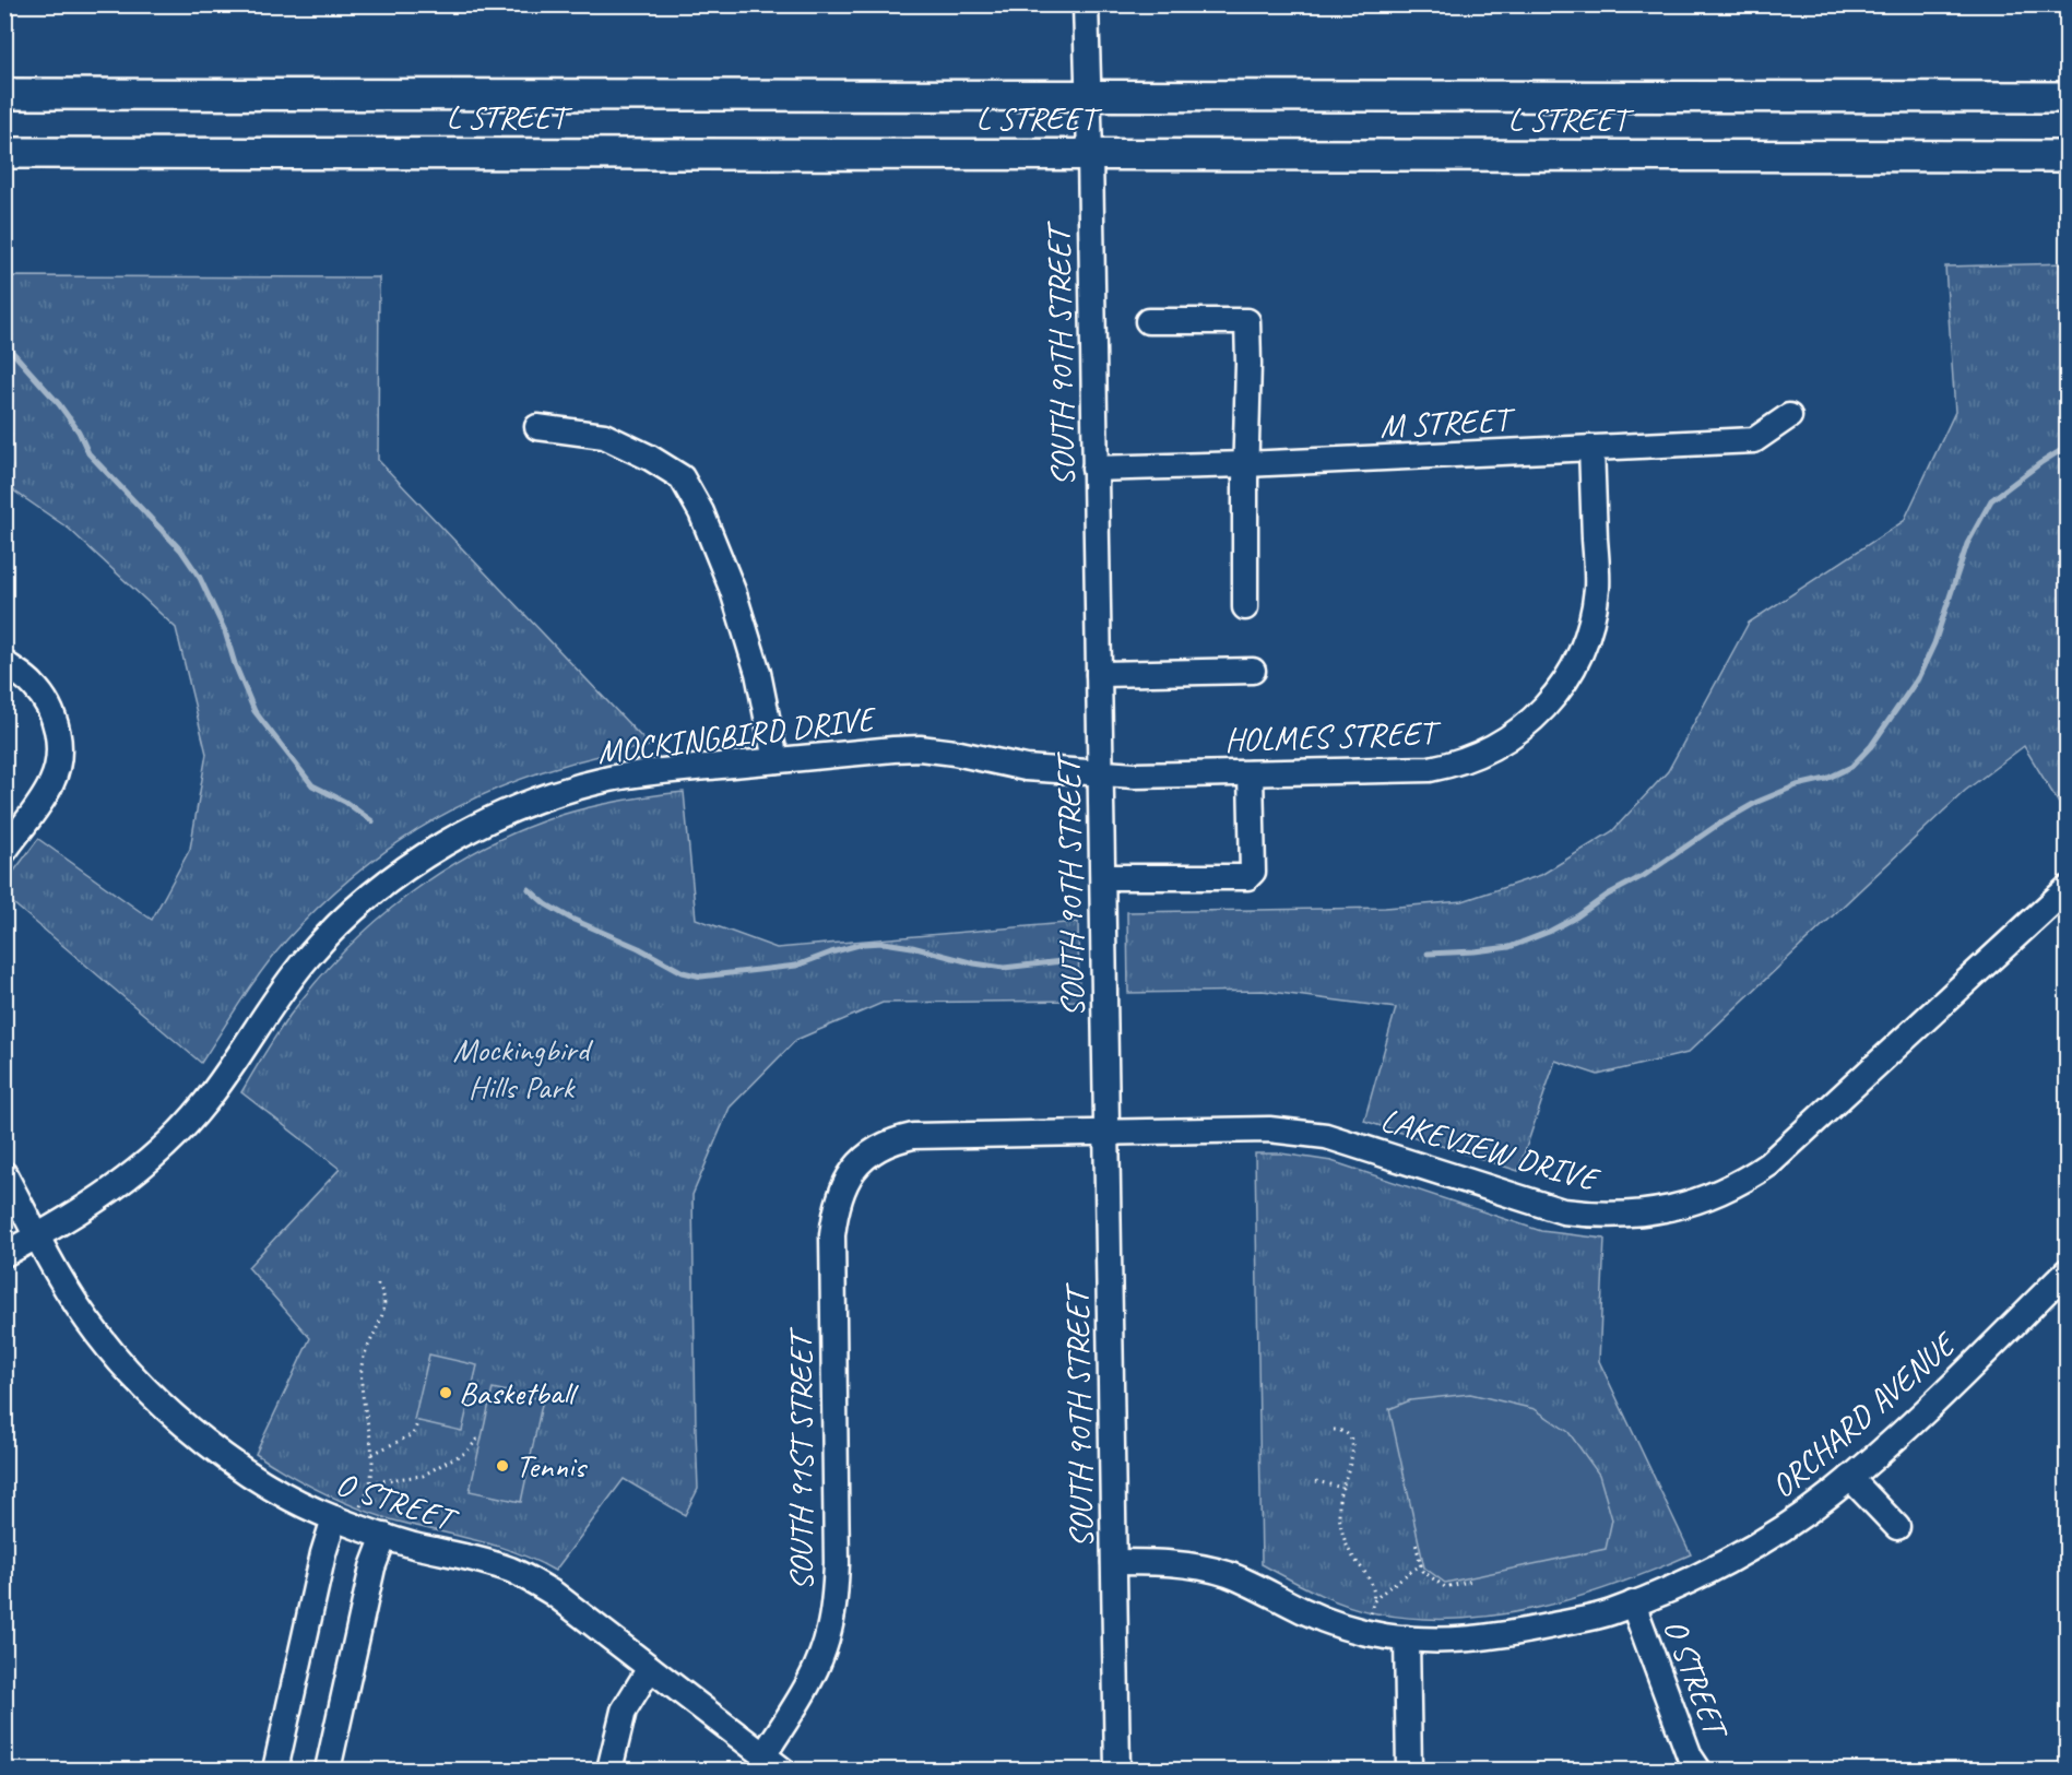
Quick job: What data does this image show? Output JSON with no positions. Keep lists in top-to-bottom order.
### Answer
{
  "streets": {
    "main road": ["L STREET"],
    "street": [
      "SOUTH 90TH STREET",
      "M STREET",
      "MOCKINGBIRD DRIVE",
      "HOLMES STREET",
      "LAKEVIEW DRIVE",
      "ORCHARD AVENUE",
      "SOUTH 91ST STREET",
      "O STREET"
    ]
  },
  "crossings": [
    ["L STREET", "SOUTH 90TH STREET"],
    ["SOUTH 90TH STREET", "M STREET"],
    ["SOUTH 90TH STREET", "MOCKINGBIRD DRIVE"],
    ["SOUTH 90TH STREET", "HOLMES STREET"],
    ["SOUTH 90TH STREET", "LAKEVIEW DRIVE"],
    ["SOUTH 90TH STREET", "ORCHARD AVENUE"],
    ["M STREET", "HOLMES STREET"],
    ["MOCKINGBIRD DRIVE", "HOLMES STREET"],
    ["MOCKINGBIRD DRIVE", "O STREET"],
    ["LAKEVIEW DRIVE", "SOUTH 91ST STREET"],
    ["ORCHARD AVENUE", "O STREET"],
    ["SOUTH 91ST STREET", "O STREET"]
  ],
  "parks": ["Mockingbird Hills Park"],
  "places": ["Basketball", "Tennis"]
}
